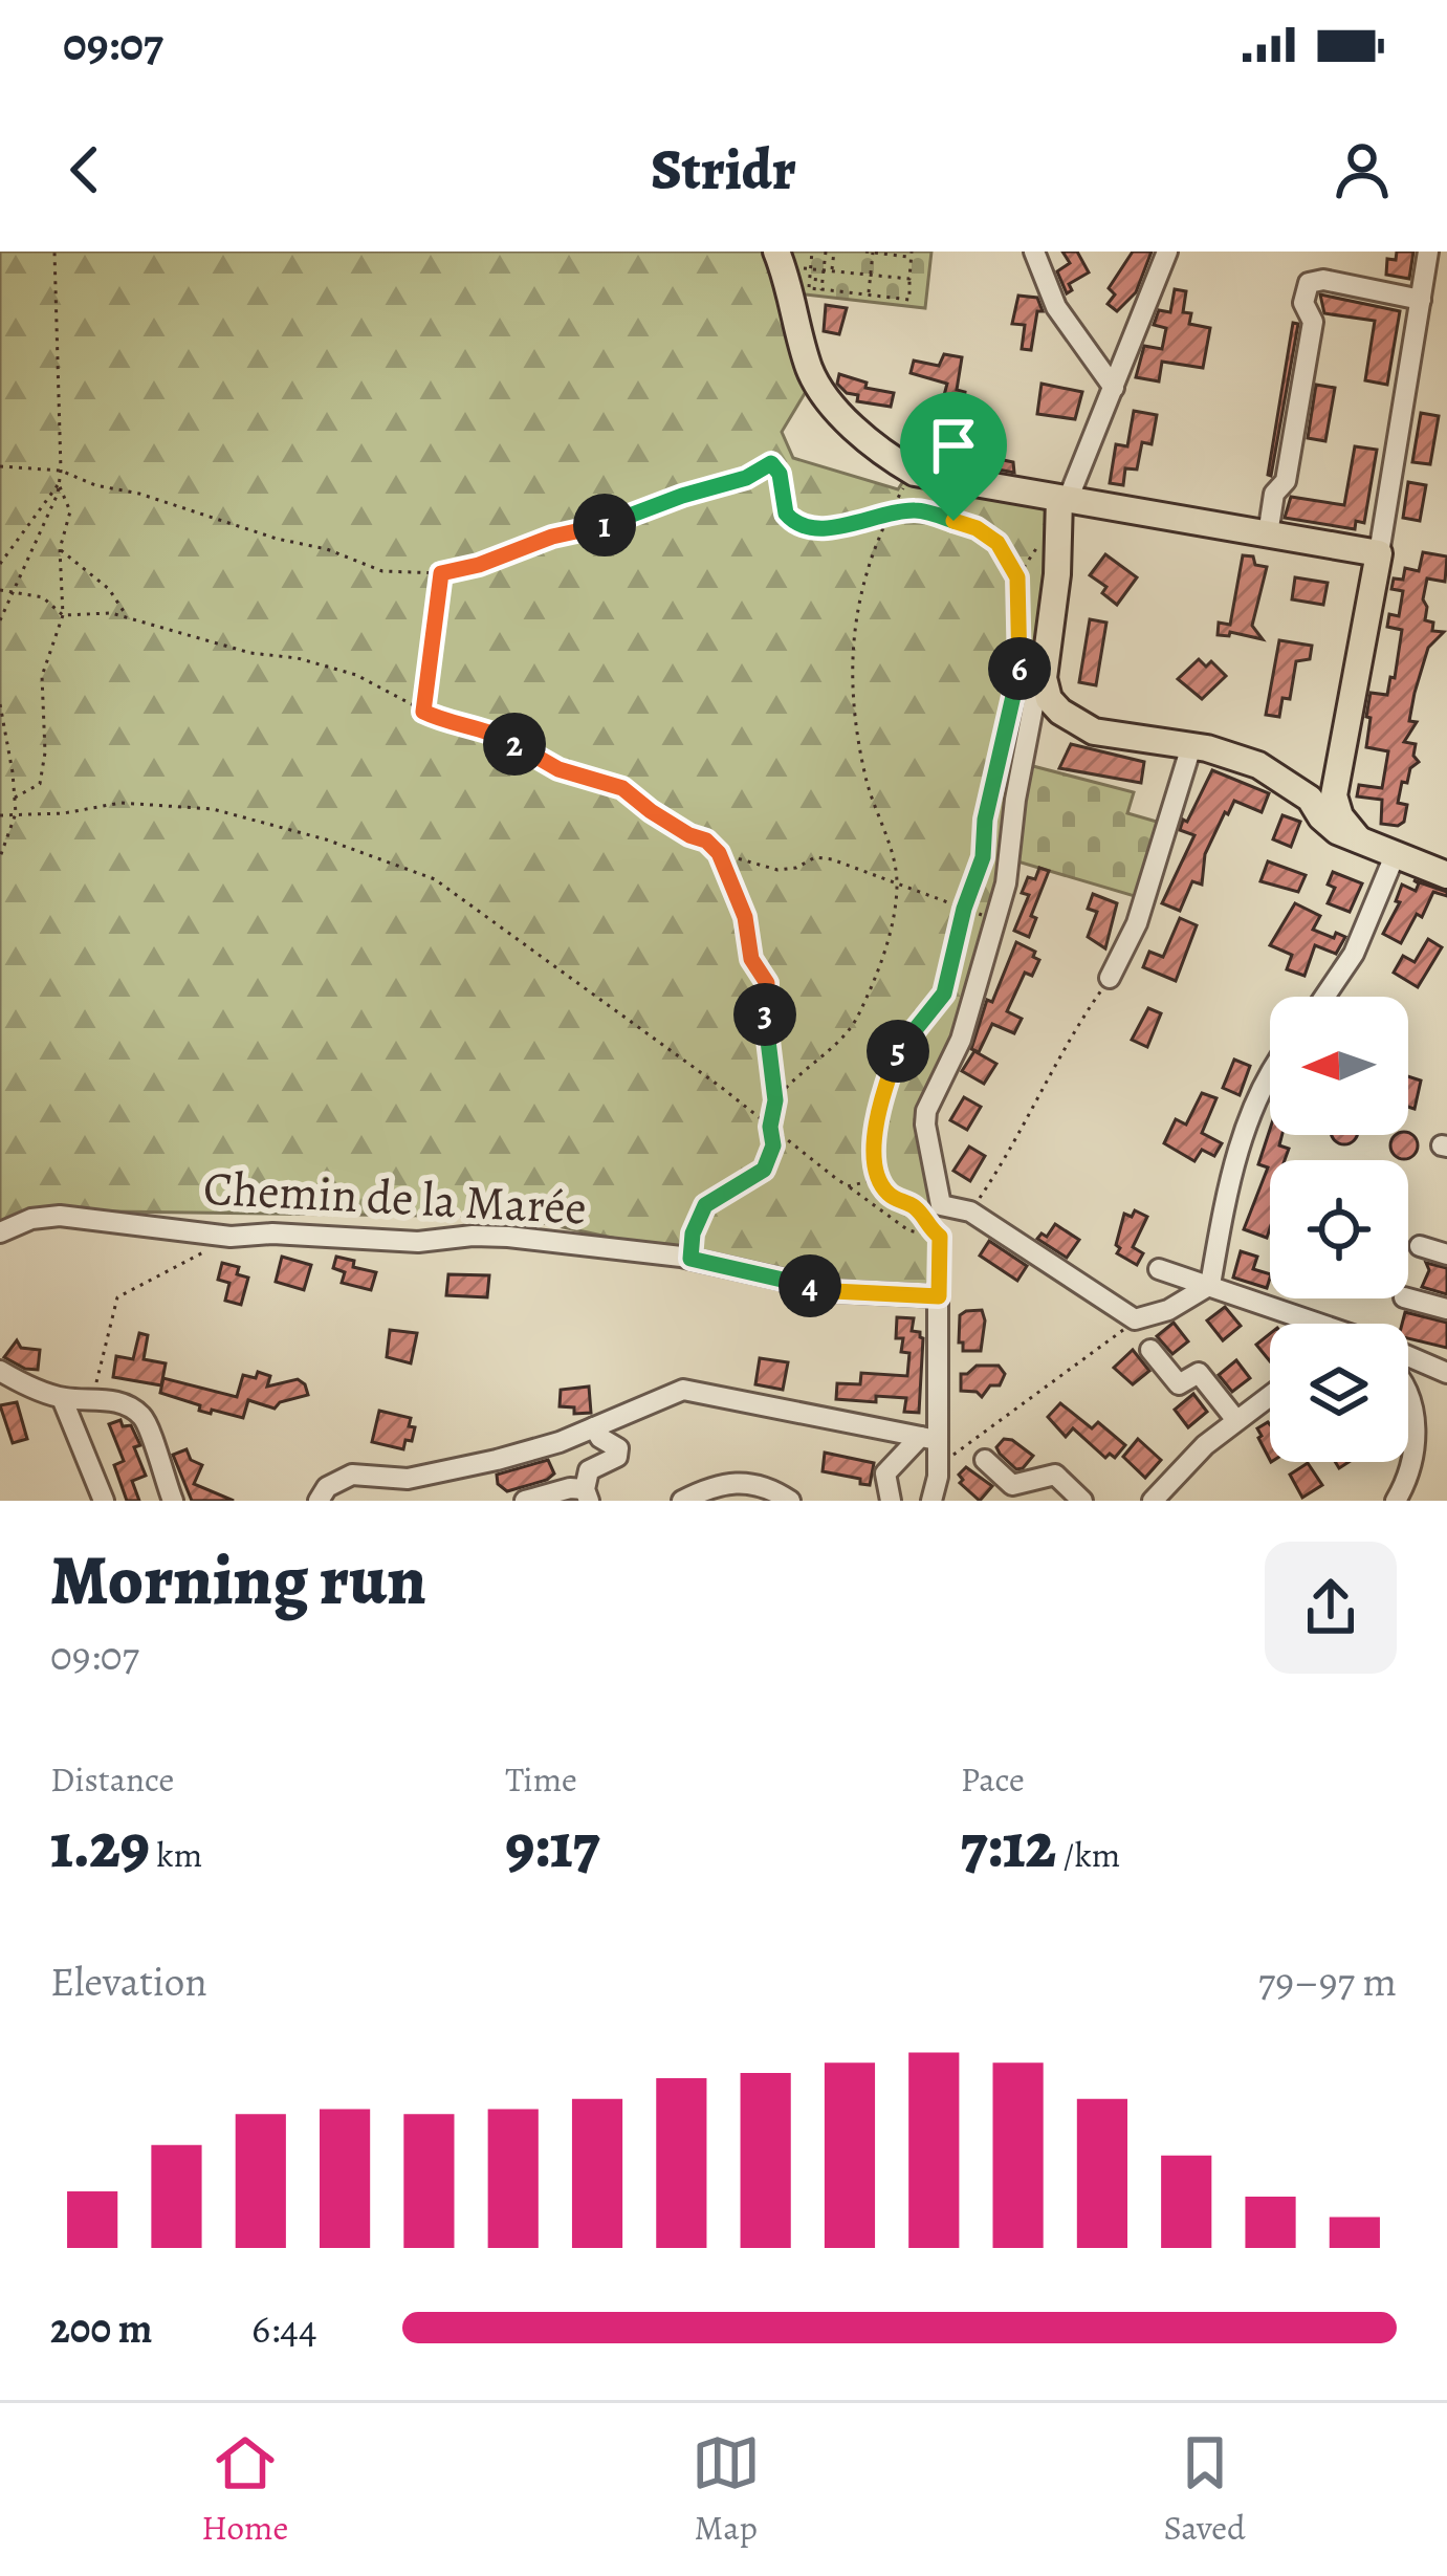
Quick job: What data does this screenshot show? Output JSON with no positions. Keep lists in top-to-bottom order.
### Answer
{
  "streets": {
    "street": ["Chemin de la Marée"]
  },
  "north": "left",
  "page": {
    "status": "09:07",
    "header": "Stridr",
    "pins": [
      "1",
      "6",
      "2",
      "3",
      "5",
      "4"
    ],
    "heading": ["Morning run", "09:07"],
    "stats": [
      ["Distance", "1.29 km"],
      ["Time", "9:17"],
      ["Pace", "7:12 /km"]
    ],
    "chart": ["Elevation", "79–97 m"],
    "list": [
      {
        "name": "200 m",
        "note": "6:44"
      }
    ],
    "tabs": ["Home", "Map", "Saved"]
  }
}
